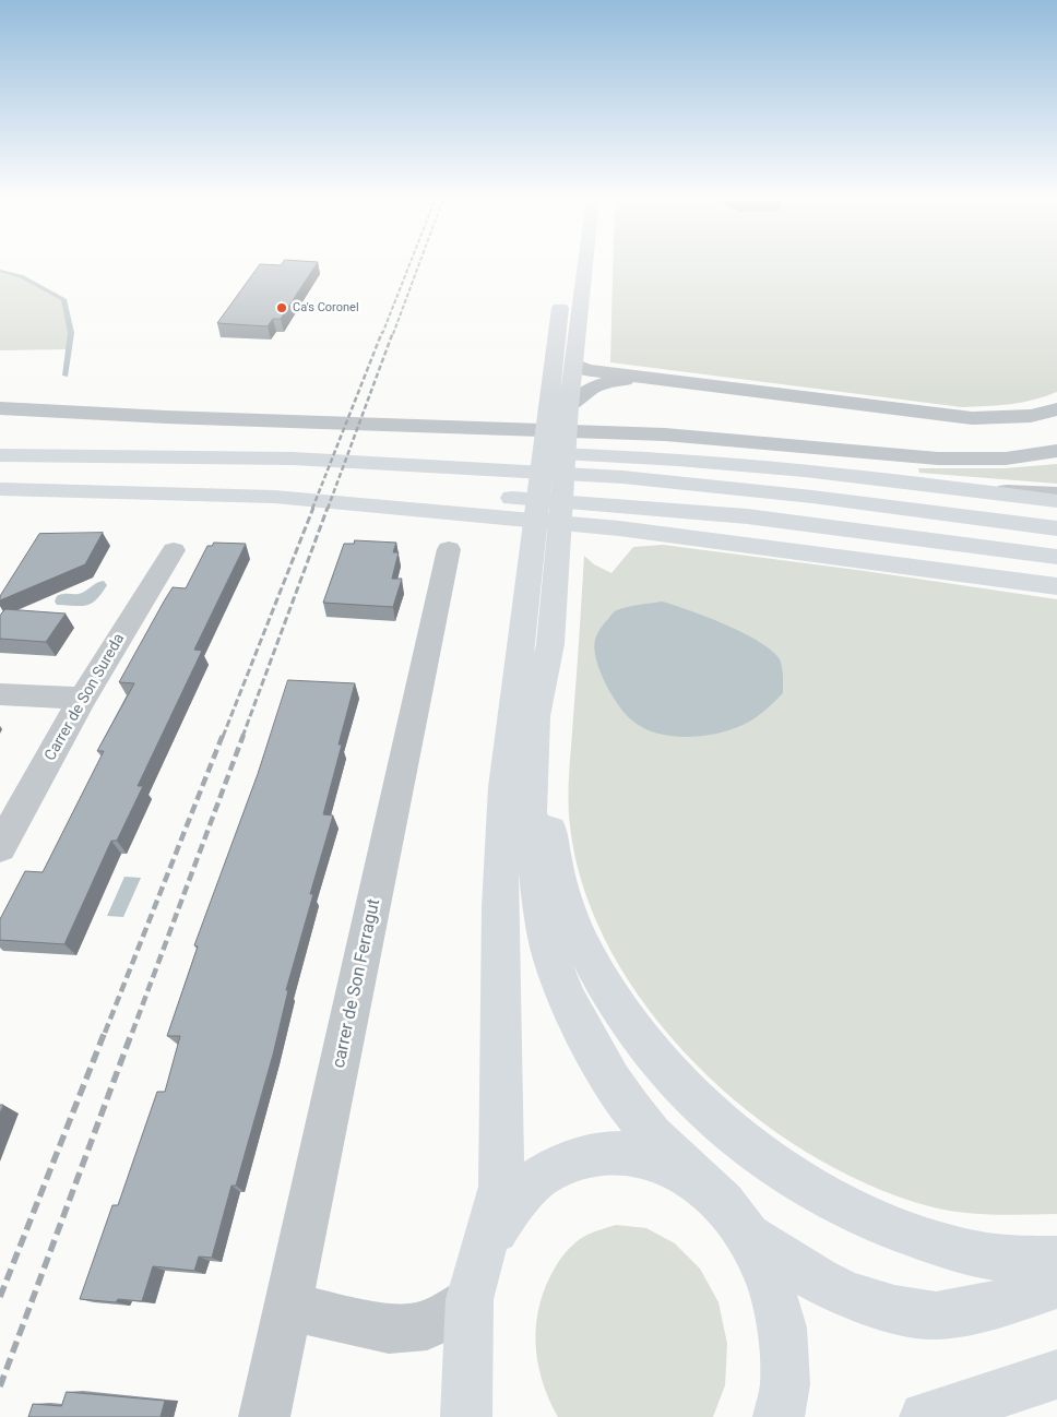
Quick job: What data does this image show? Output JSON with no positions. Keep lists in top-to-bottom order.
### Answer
{
  "streets": {
    "street": ["Carrer de Son Sureda", "carrer de Son Ferragut"]
  },
  "places": ["Ca's Coronel"]
}
